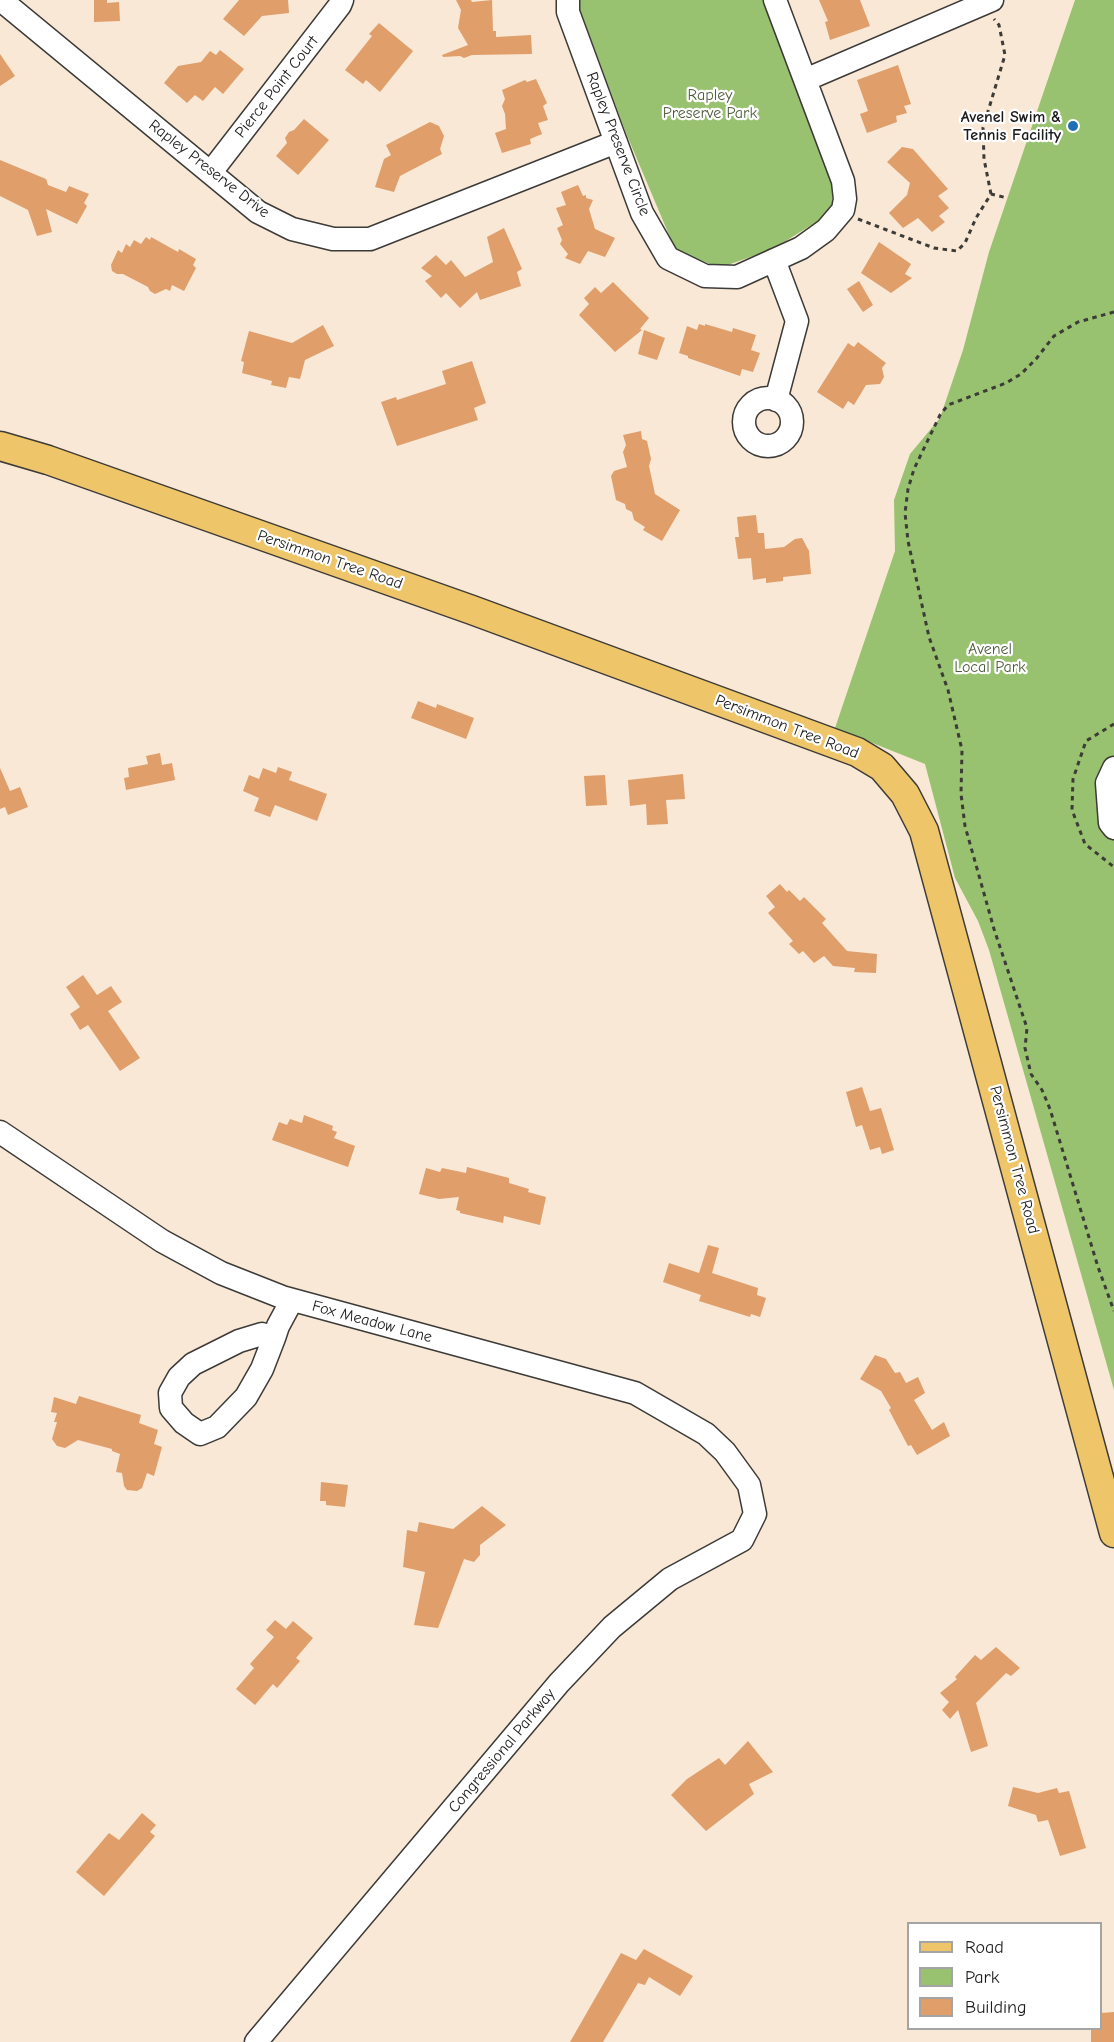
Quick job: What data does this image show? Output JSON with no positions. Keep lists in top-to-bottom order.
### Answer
{
  "streets": {
    "main road": ["Persimmon Tree Road"],
    "street": [
      "Pierce Point Court",
      "Rapley Preserve Circle",
      "Rapley Preserve Drive",
      "Fox Meadow Lane",
      "Congressional Parkway"
    ]
  },
  "crossings": [
    ["Pierce Point Court", "Rapley Preserve Drive"],
    ["Rapley Preserve Circle", "Rapley Preserve Drive"],
    ["Fox Meadow Lane", "Congressional Parkway"]
  ],
  "parks": ["Rapley Preserve Park", "Avenel Local Park"],
  "places": ["Avenel Swim & Tennis Facility"],
  "legend": ["Road", "Park", "Building"]
}
